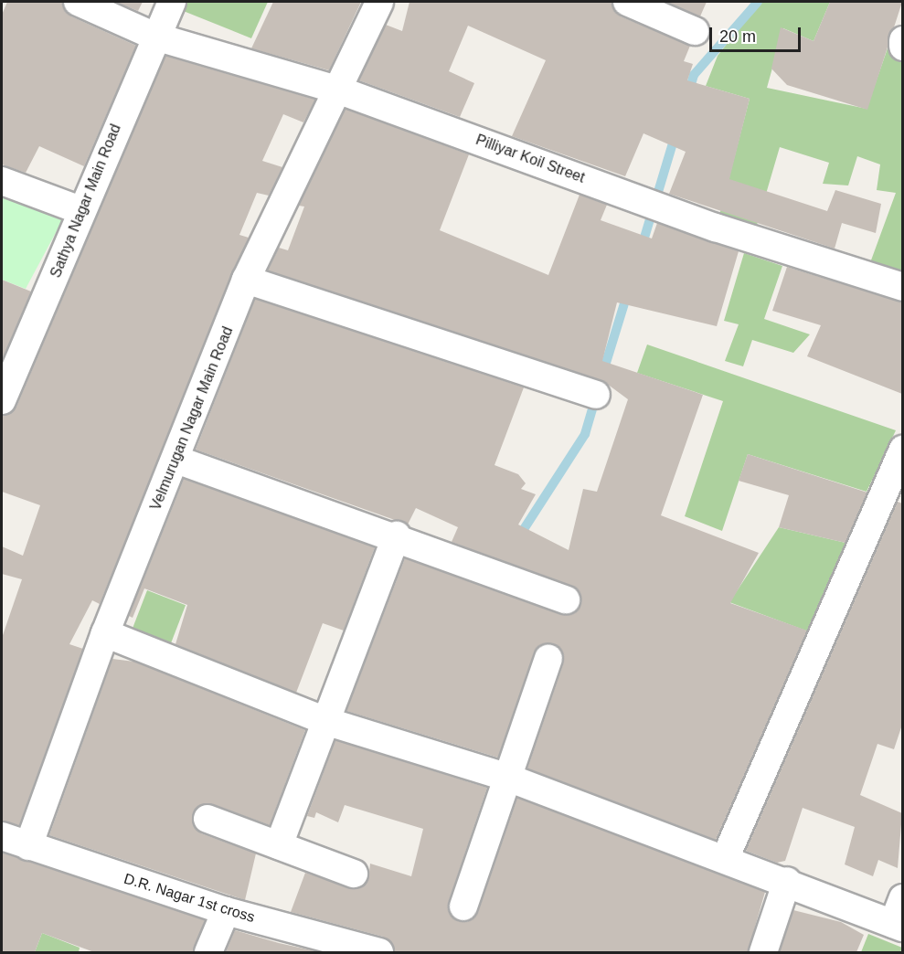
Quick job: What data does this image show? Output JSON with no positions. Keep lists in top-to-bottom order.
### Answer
{
  "streets": {
    "street": [
      "Pilliyar Koil Street",
      "Sathya Nagar Main Road",
      "Velmurugan Nagar Main Road",
      "D.R. Nagar 1st cross"
    ]
  },
  "crossings": [
    ["Pilliyar Koil Street", "Sathya Nagar Main Road"],
    ["Pilliyar Koil Street", "Velmurugan Nagar Main Road"],
    ["Velmurugan Nagar Main Road", "D.R. Nagar 1st cross"]
  ],
  "scale_bar": "20 m"
}
